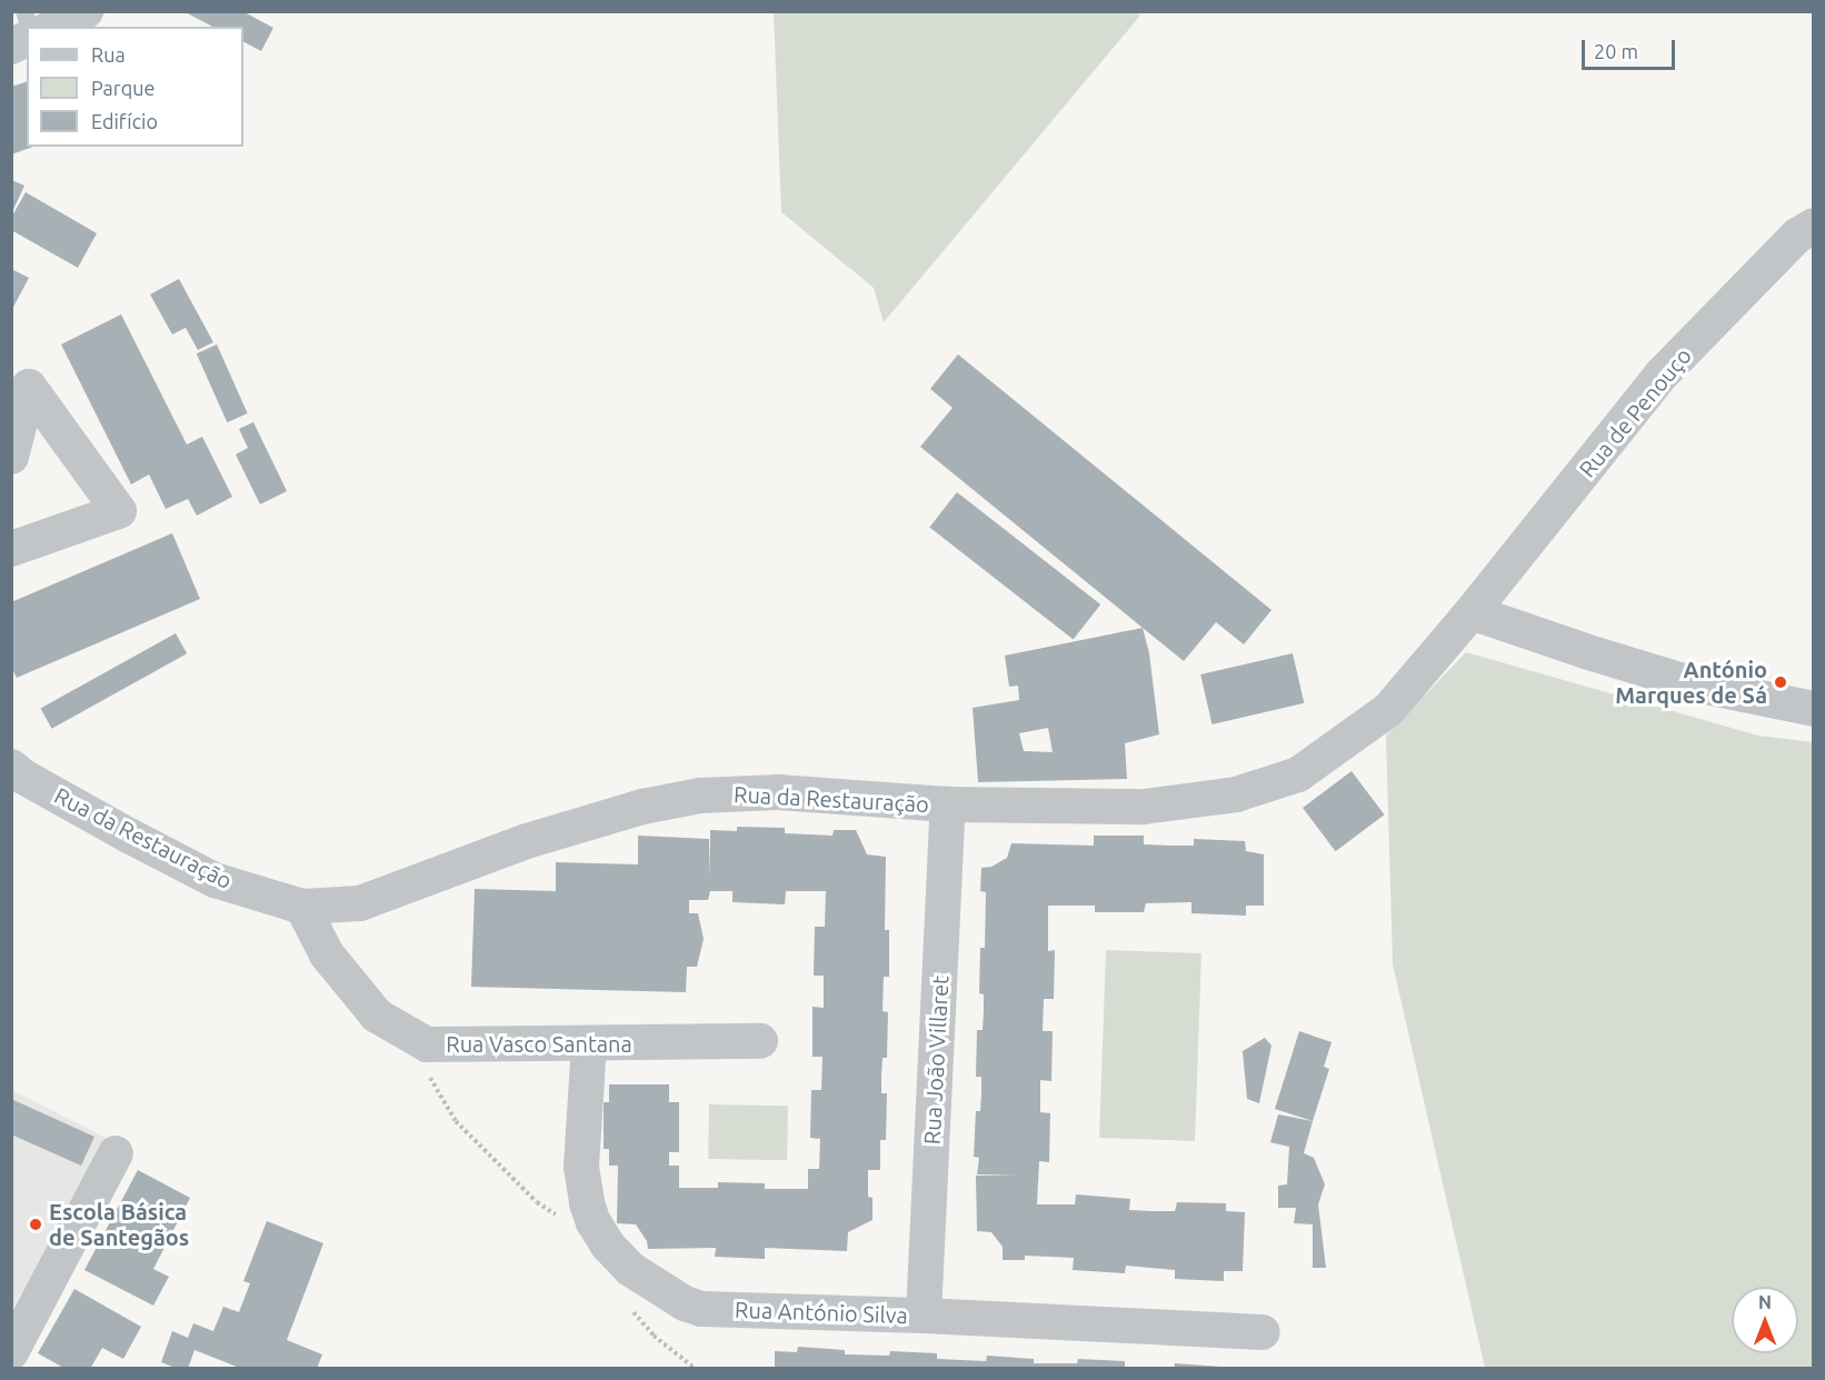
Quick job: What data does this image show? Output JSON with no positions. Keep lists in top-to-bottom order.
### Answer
{
  "streets": {
    "street": [
      "Rua de Penouço",
      "Rua da Restauração",
      "Rua Vasco Santana",
      "Rua João Villaret",
      "Rua António Silva"
    ]
  },
  "crossings": [
    ["Rua de Penouço", "Rua da Restauração"],
    ["Rua da Restauração", "Rua Vasco Santana"],
    ["Rua da Restauração", "Rua João Villaret"],
    ["Rua Vasco Santana", "Rua António Silva"],
    ["Rua João Villaret", "Rua António Silva"]
  ],
  "places": ["António Marques de Sá", "Escola Básica de Santegãos"],
  "legend": ["Rua", "Parque", "Edifício"],
  "scale_bar": "20 m",
  "north": "top"
}
